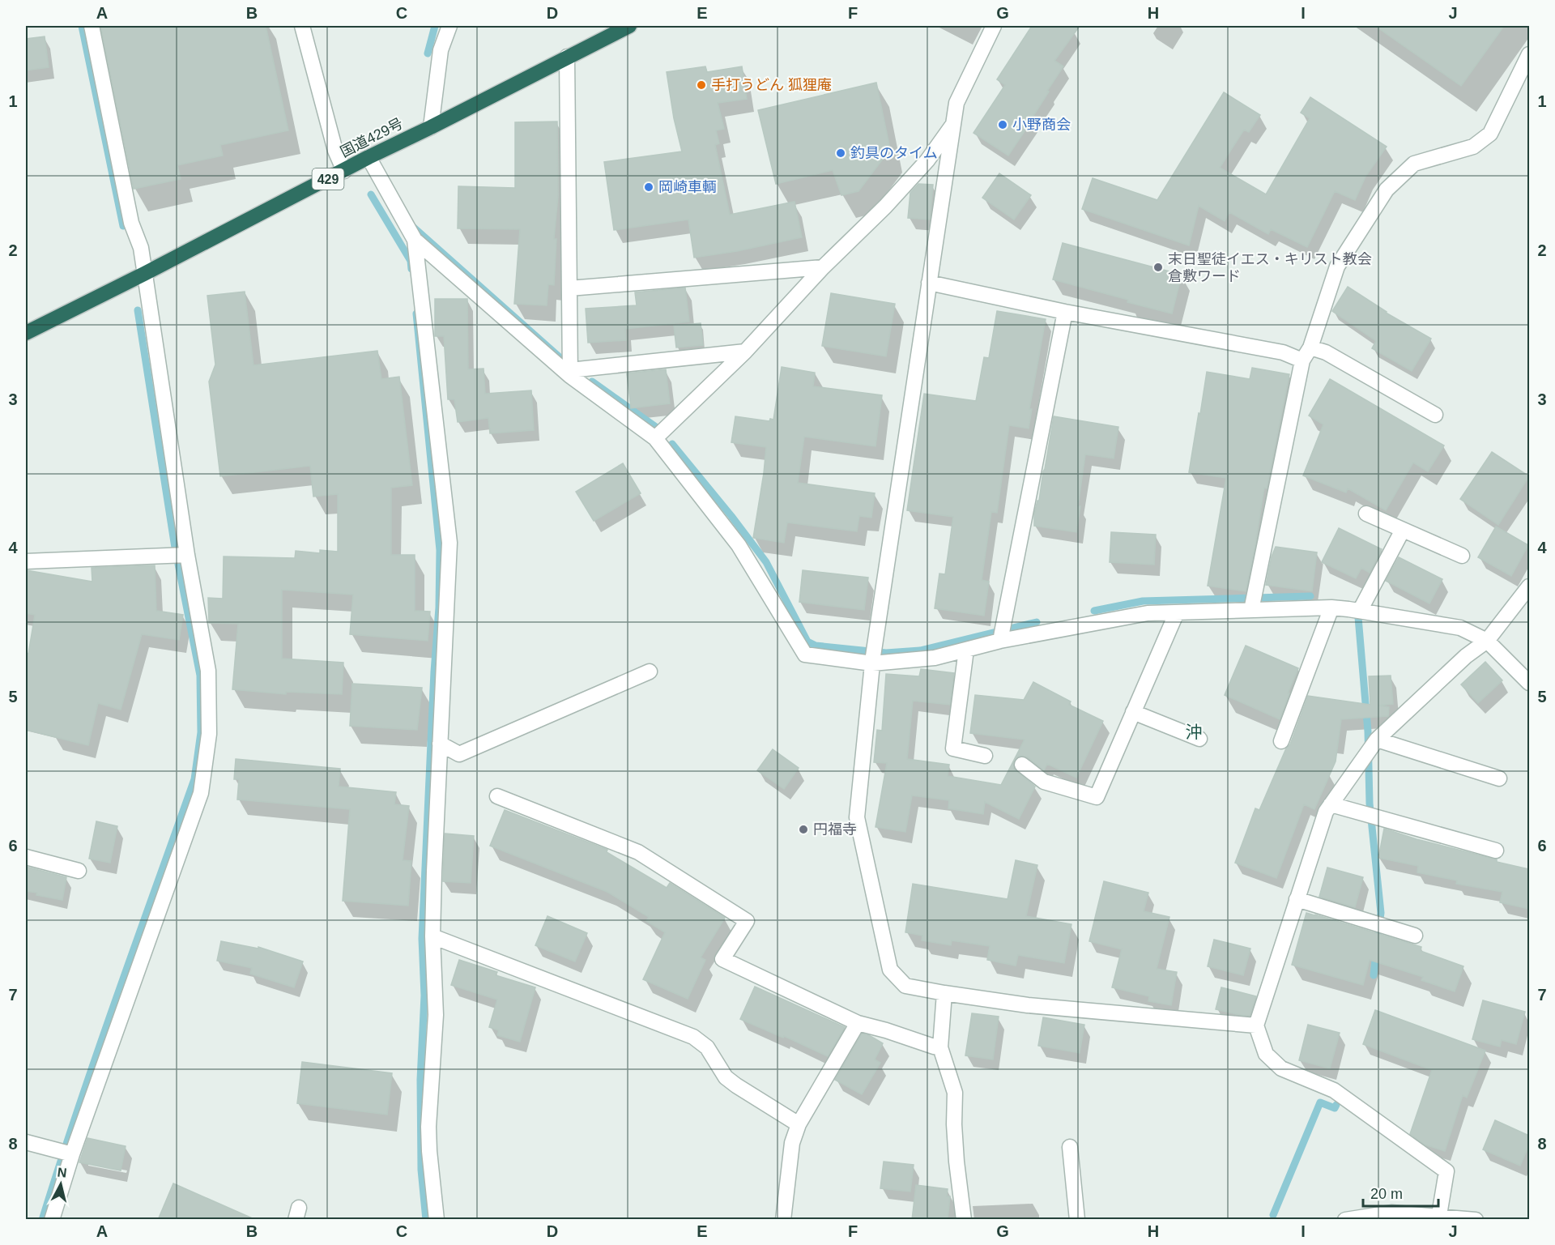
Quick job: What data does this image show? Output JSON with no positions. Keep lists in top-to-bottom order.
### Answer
{
  "streets": {
    "highway": ["国道429号", "429"]
  },
  "districts": ["沖"],
  "places": [
    "手打うどん 狐狸庵",
    "小野商会",
    "釣具のタイム",
    "岡崎車輌",
    "末日聖徒イエス・キリスト教会 倉敷ワード",
    "円福寺"
  ],
  "scale_bar": "20 m",
  "north": "top",
  "grid": {
    "columns": [
      "A",
      "B",
      "C",
      "D",
      "E",
      "F",
      "G",
      "H",
      "I",
      "J"
    ],
    "rows": [
      "1",
      "2",
      "3",
      "4",
      "5",
      "6",
      "7",
      "8"
    ]
  }
}
